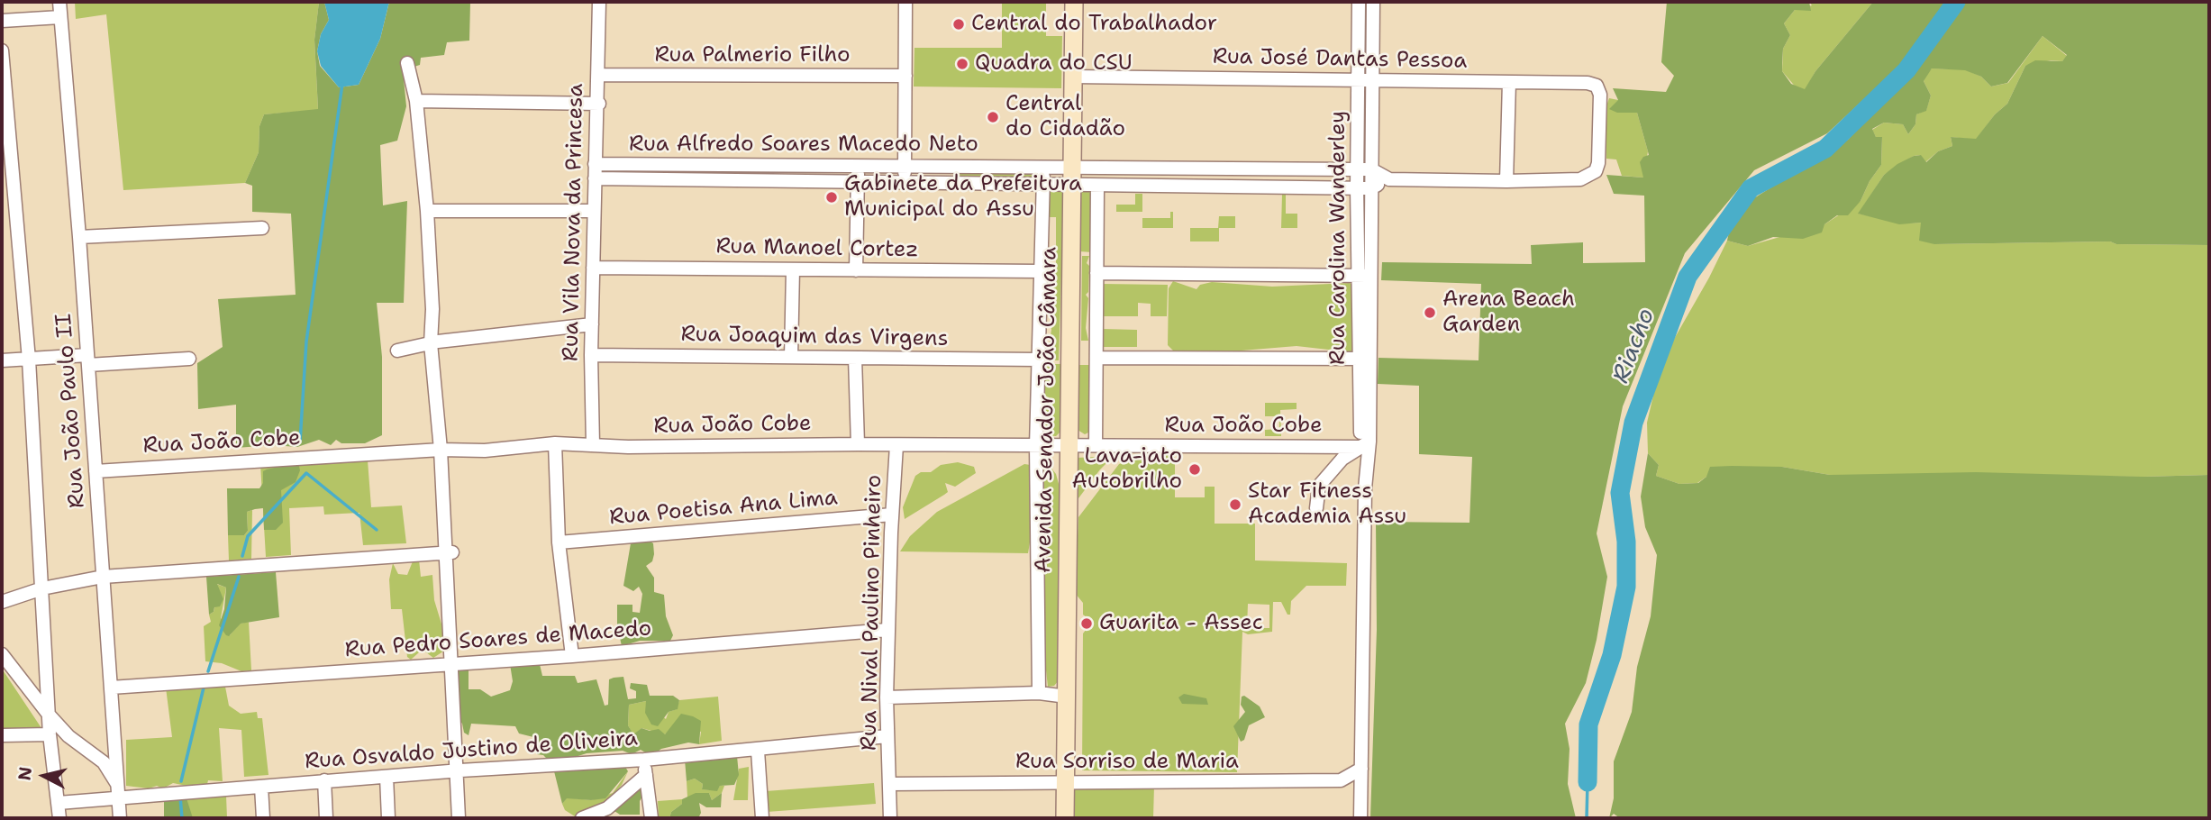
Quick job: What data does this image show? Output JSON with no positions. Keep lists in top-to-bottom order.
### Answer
{
  "streets": {
    "main road": ["Avenida Senador João Câmara"],
    "street": [
      "Rua Palmerio Filho",
      "Rua José Dantas Pessoa",
      "Rua Alfredo Soares Macedo Neto",
      "Rua Vila Nova da Princesa",
      "Rua Carolina Wanderley",
      "Rua Manoel Cortez",
      "Rua Joaquim das Virgens",
      "Rua João Paulo II",
      "Rua João Cobe",
      "Rua Poetisa Ana Lima",
      "Rua Nival Paulino Pinheiro",
      "Rua Pedro Soares de Macedo",
      "Rua Osvaldo Justino de Oliveira",
      "Rua Sorriso de Maria"
    ]
  },
  "crossings": [
    ["Rua Palmerio Filho", "Rua Vila Nova da Princesa"],
    ["Rua José Dantas Pessoa", "Rua Alfredo Soares Macedo Neto"],
    ["Rua José Dantas Pessoa", "Rua Carolina Wanderley"],
    ["Rua José Dantas Pessoa", "Avenida Senador João Câmara"],
    ["Rua Alfredo Soares Macedo Neto", "Rua Vila Nova da Princesa"],
    ["Rua Alfredo Soares Macedo Neto", "Rua Carolina Wanderley"],
    ["Rua Alfredo Soares Macedo Neto", "Avenida Senador João Câmara"],
    ["Rua Vila Nova da Princesa", "Rua Manoel Cortez"],
    ["Rua Vila Nova da Princesa", "Rua Joaquim das Virgens"],
    ["Rua Vila Nova da Princesa", "Rua João Cobe"],
    ["Rua Carolina Wanderley", "Rua João Cobe"],
    ["Rua Carolina Wanderley", "Rua Sorriso de Maria"],
    ["Rua Manoel Cortez", "Avenida Senador João Câmara"],
    ["Rua Joaquim das Virgens", "Avenida Senador João Câmara"],
    ["Avenida Senador João Câmara", "Rua João Cobe"],
    ["Avenida Senador João Câmara", "Rua Sorriso de Maria"],
    ["Rua João Paulo II", "Rua João Cobe"],
    ["Rua João Paulo II", "Rua Pedro Soares de Macedo"],
    ["Rua João Paulo II", "Rua Osvaldo Justino de Oliveira"],
    ["Rua João Cobe", "Rua Nival Paulino Pinheiro"],
    ["Rua Poetisa Ana Lima", "Rua Nival Paulino Pinheiro"],
    ["Rua Nival Paulino Pinheiro", "Rua Pedro Soares de Macedo"],
    ["Rua Nival Paulino Pinheiro", "Rua Osvaldo Justino de Oliveira"],
    ["Rua Nival Paulino Pinheiro", "Rua Sorriso de Maria"]
  ],
  "water": ["Riacho"],
  "places": [
    "Central do Trabalhador",
    "Quadra do CSU",
    "Central do Cidadão",
    "Gabinete da Prefeitura Municipal do Assu",
    "Arena Beach Garden",
    "Lava-jato Autobrilho",
    "Star Fitness Academia Assu",
    "Guarita - Assec"
  ],
  "north": "left"
}
